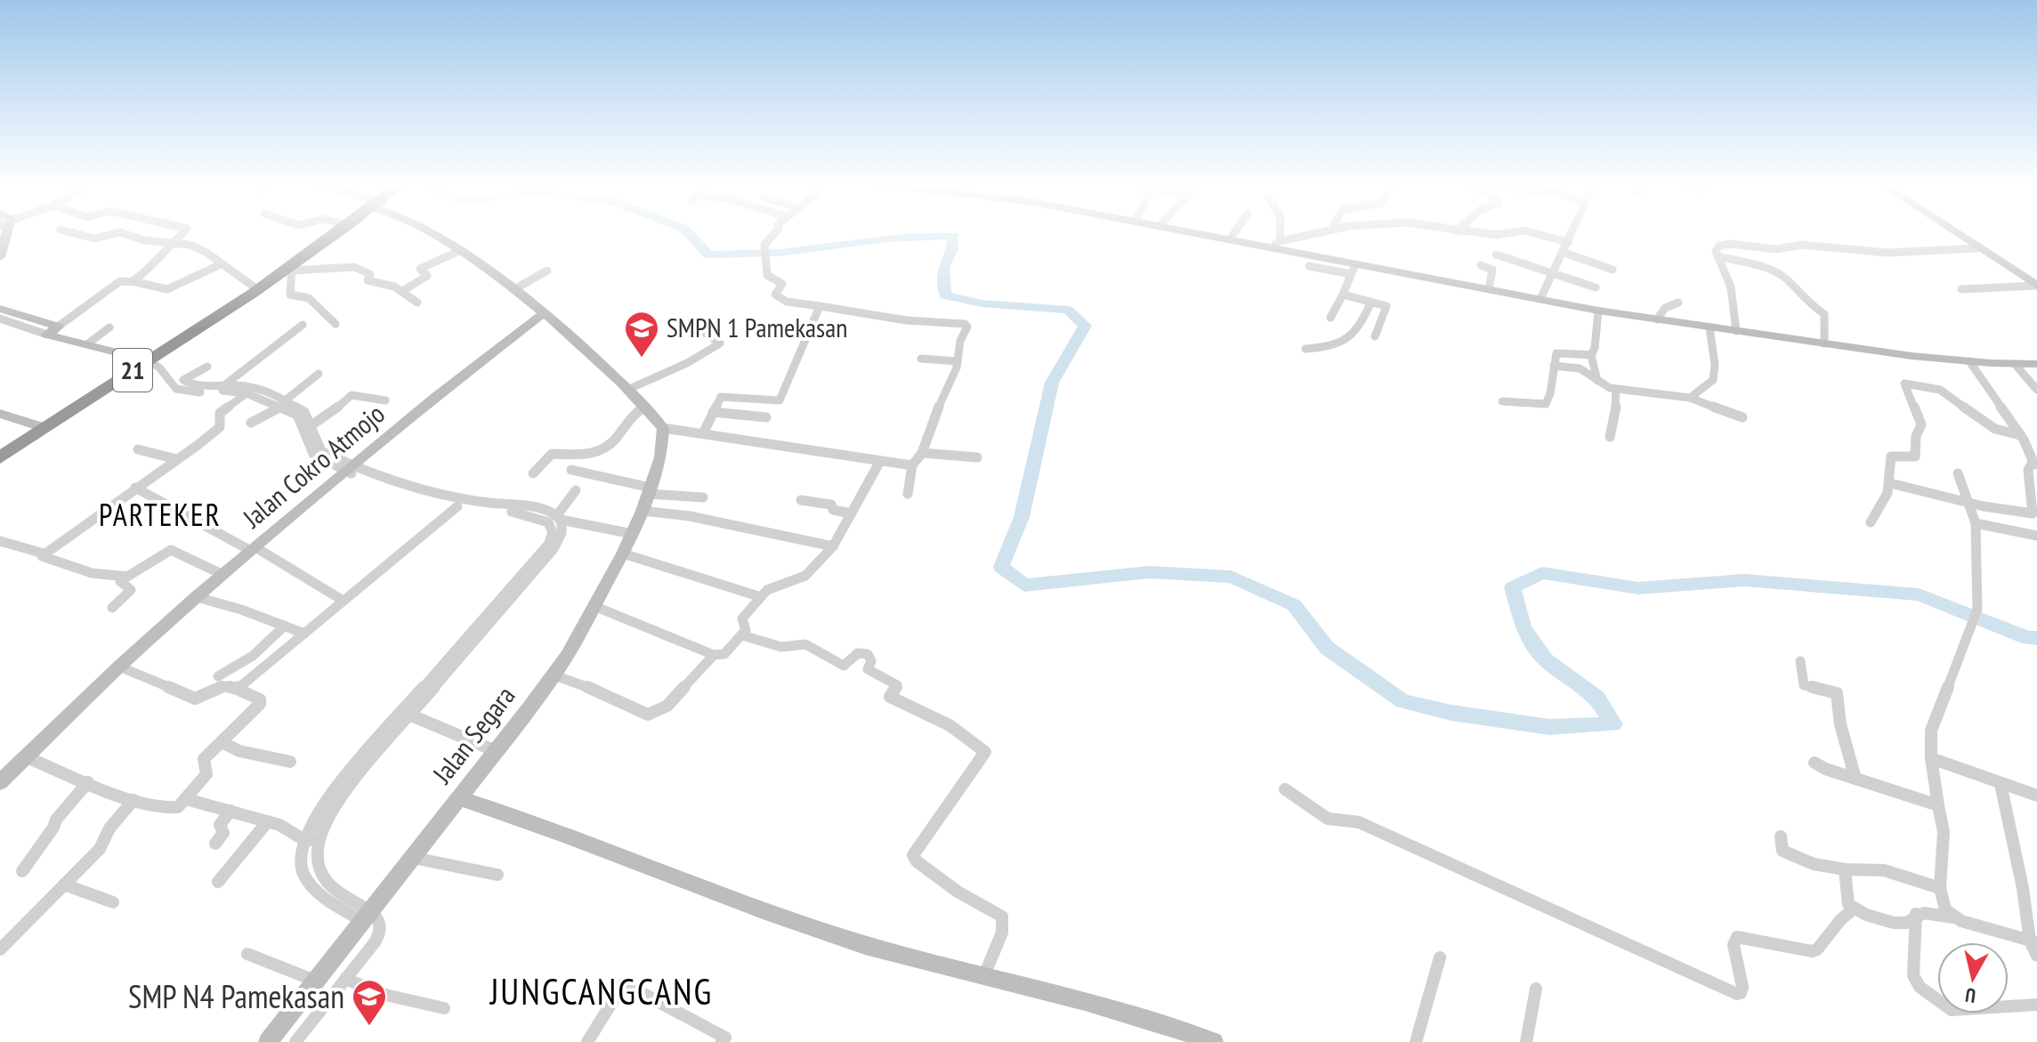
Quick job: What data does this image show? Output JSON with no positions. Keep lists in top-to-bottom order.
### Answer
{
  "streets": {
    "highway": ["21"],
    "main road": ["Jalan Cokro Atmojo", "Jalan Segara"]
  },
  "districts": ["PARTEKER", "JUNGCANGCANG"],
  "places": {
    "school or university": ["SMPN 1 Pamekasan", "SMP N4 Pamekasan"]
  },
  "north": "bottom"
}
